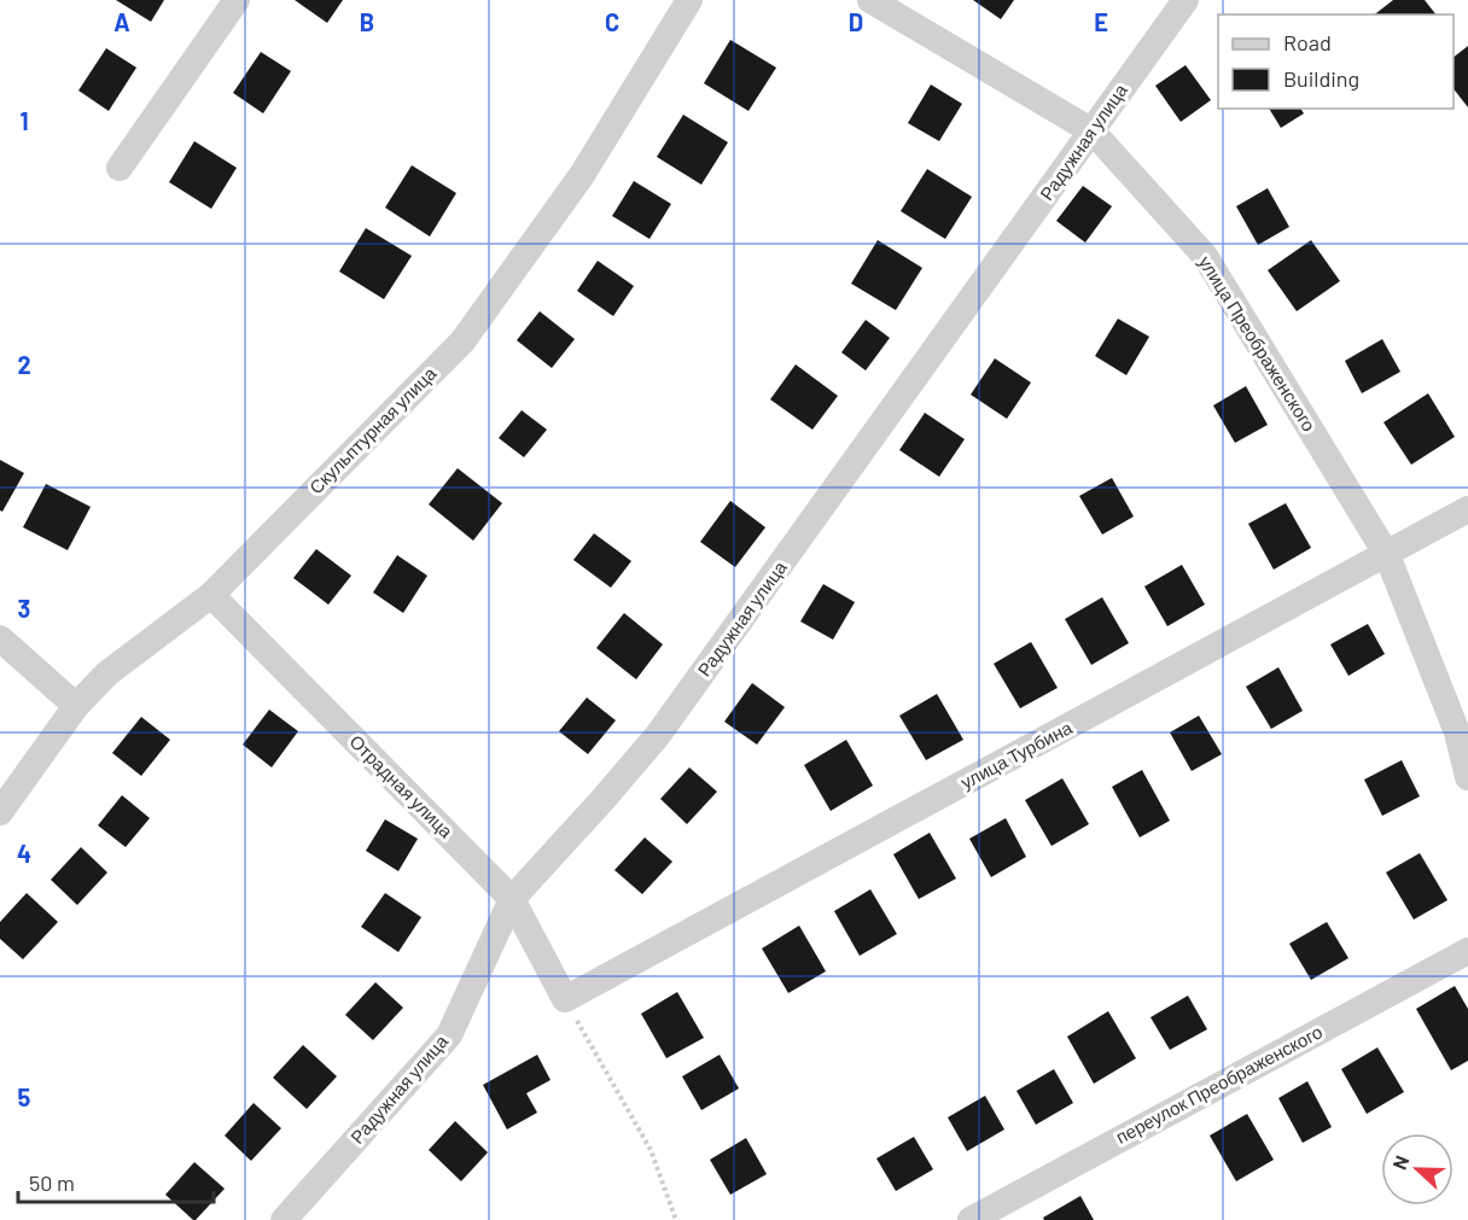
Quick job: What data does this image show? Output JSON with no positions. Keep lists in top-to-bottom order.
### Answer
{
  "streets": {
    "street": [
      "Радужная улица",
      "улица Преображенского",
      "Скульптурная улица",
      "улица Турбина",
      "Отрадная улица",
      "переулок Преображенского"
    ]
  },
  "crossings": [
    ["Радужная улица", "улица Преображенского"],
    ["Радужная улица", "Отрадная улица"],
    ["улица Преображенского", "улица Турбина"],
    ["Скульптурная улица", "Отрадная улица"],
    ["улица Турбина", "Отрадная улица"]
  ],
  "legend": ["Road", "Building"],
  "scale_bar": "50 m",
  "north": "left",
  "grid": {
    "columns": [
      "A",
      "B",
      "C",
      "D",
      "E"
    ],
    "rows": [
      "1",
      "2",
      "3",
      "4",
      "5"
    ]
  }
}
